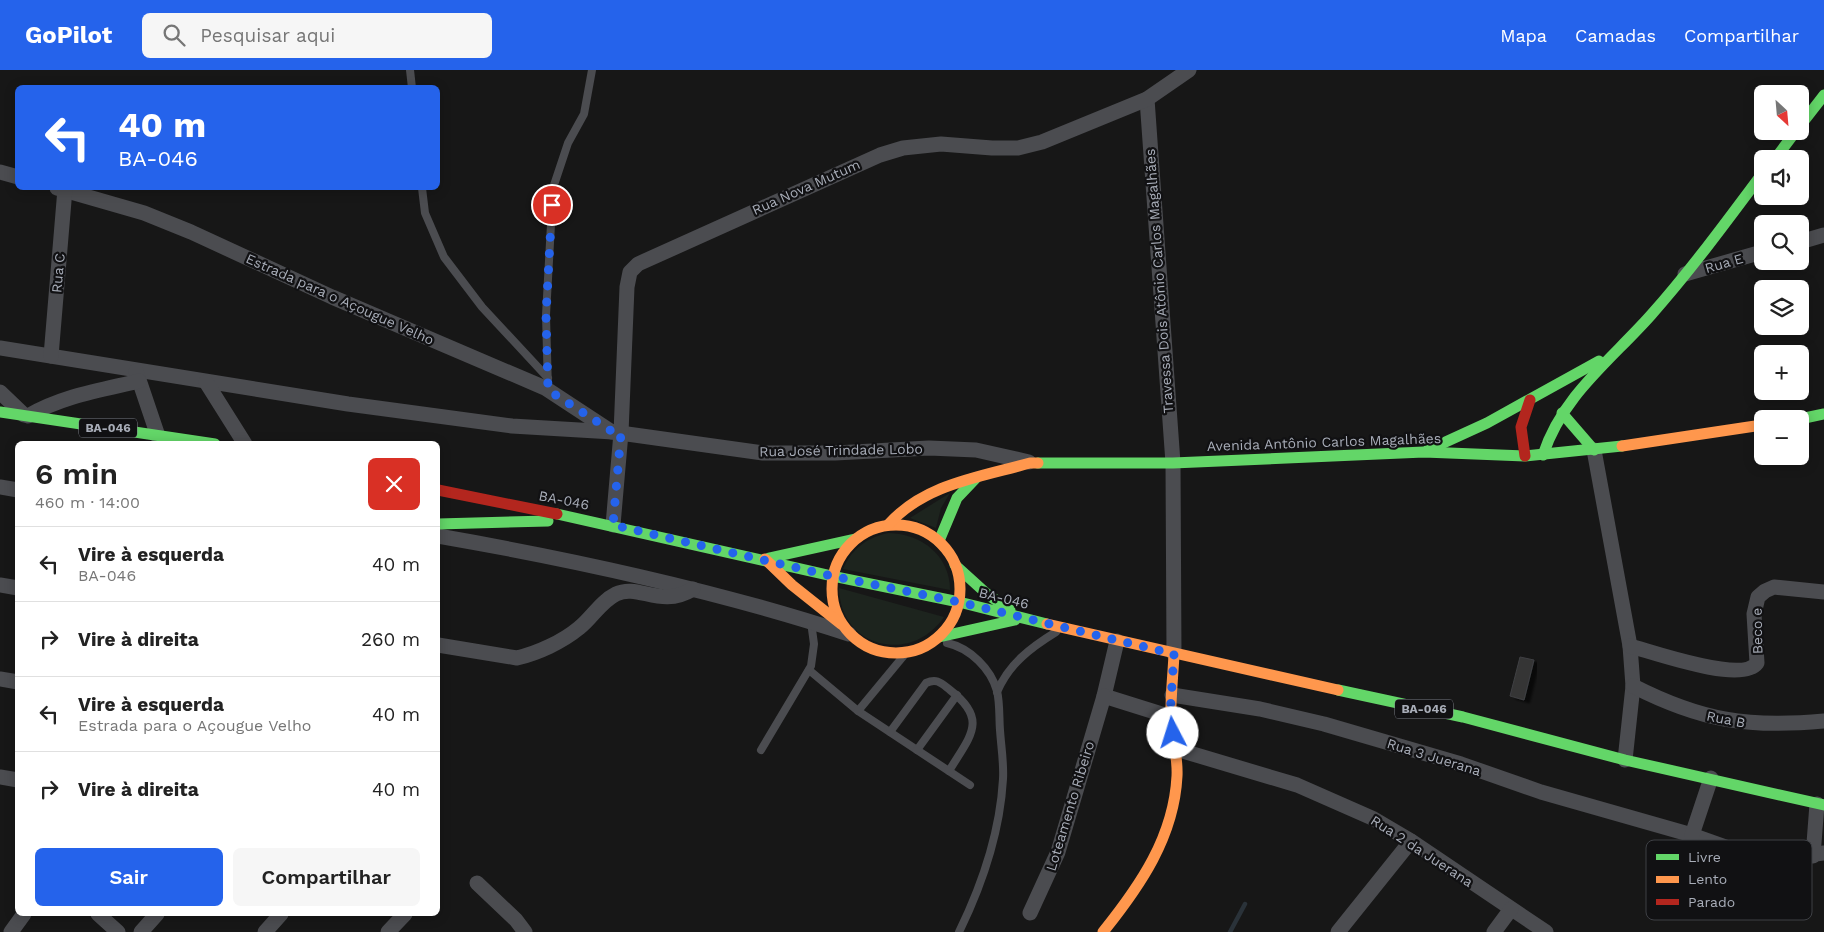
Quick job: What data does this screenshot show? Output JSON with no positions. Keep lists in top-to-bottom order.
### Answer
{
  "streets": {
    "main road": ["BA-046", "Avenida Antônio Carlos Magalhães"],
    "street": [
      "Rua Nova Mutum",
      "Rua E",
      "Rua C",
      "Travessa Dois Atônio Carlos Magalhães",
      "Estrada para o Açougue Velho",
      "Rua José Trindade Lobo",
      "Beco e",
      "Rua B",
      "Rua 3 Juerana",
      "Loteamento Ribeiro",
      "Rua 2 da Juerana"
    ]
  },
  "crossings": [
    ["Rua Nova Mutum", "Travessa Dois Atônio Carlos Magalhães"],
    ["Rua Nova Mutum", "Estrada para o Açougue Velho"],
    ["Rua Nova Mutum", "BA-046"],
    ["Rua Nova Mutum", "Rua José Trindade Lobo"],
    ["Rua C", "Rua José Trindade Lobo"],
    ["Travessa Dois Atônio Carlos Magalhães", "BA-046"],
    ["Travessa Dois Atônio Carlos Magalhães", "Avenida Antônio Carlos Magalhães"],
    ["Estrada para o Açougue Velho", "Rua José Trindade Lobo"],
    ["Avenida Antônio Carlos Magalhães", "Rua José Trindade Lobo"]
  ],
  "legend": ["Livre", "Lento", "Parado"],
  "north": "bottom right",
  "page": {
    "header": "GoPilot",
    "search": "Pesquisar aqui",
    "nav": ["Mapa", "Camadas", "Compartilhar"],
    "map_buttons": ["+", "−"],
    "turn": ["40 m", "BA-046"],
    "heading": ["6 min", "460 m · 14:00"],
    "list": [
      {
        "name": "Vire à esquerda",
        "note": "BA-046",
        "value": "40 m"
      },
      {
        "name": "Vire à direita",
        "value": "260 m"
      },
      {
        "name": "Vire à esquerda",
        "note": "Estrada para o Açougue Velho",
        "value": "40 m"
      },
      {
        "name": "Vire à direita",
        "value": "40 m"
      }
    ],
    "buttons": ["Sair", "Compartilhar"]
  }
}
